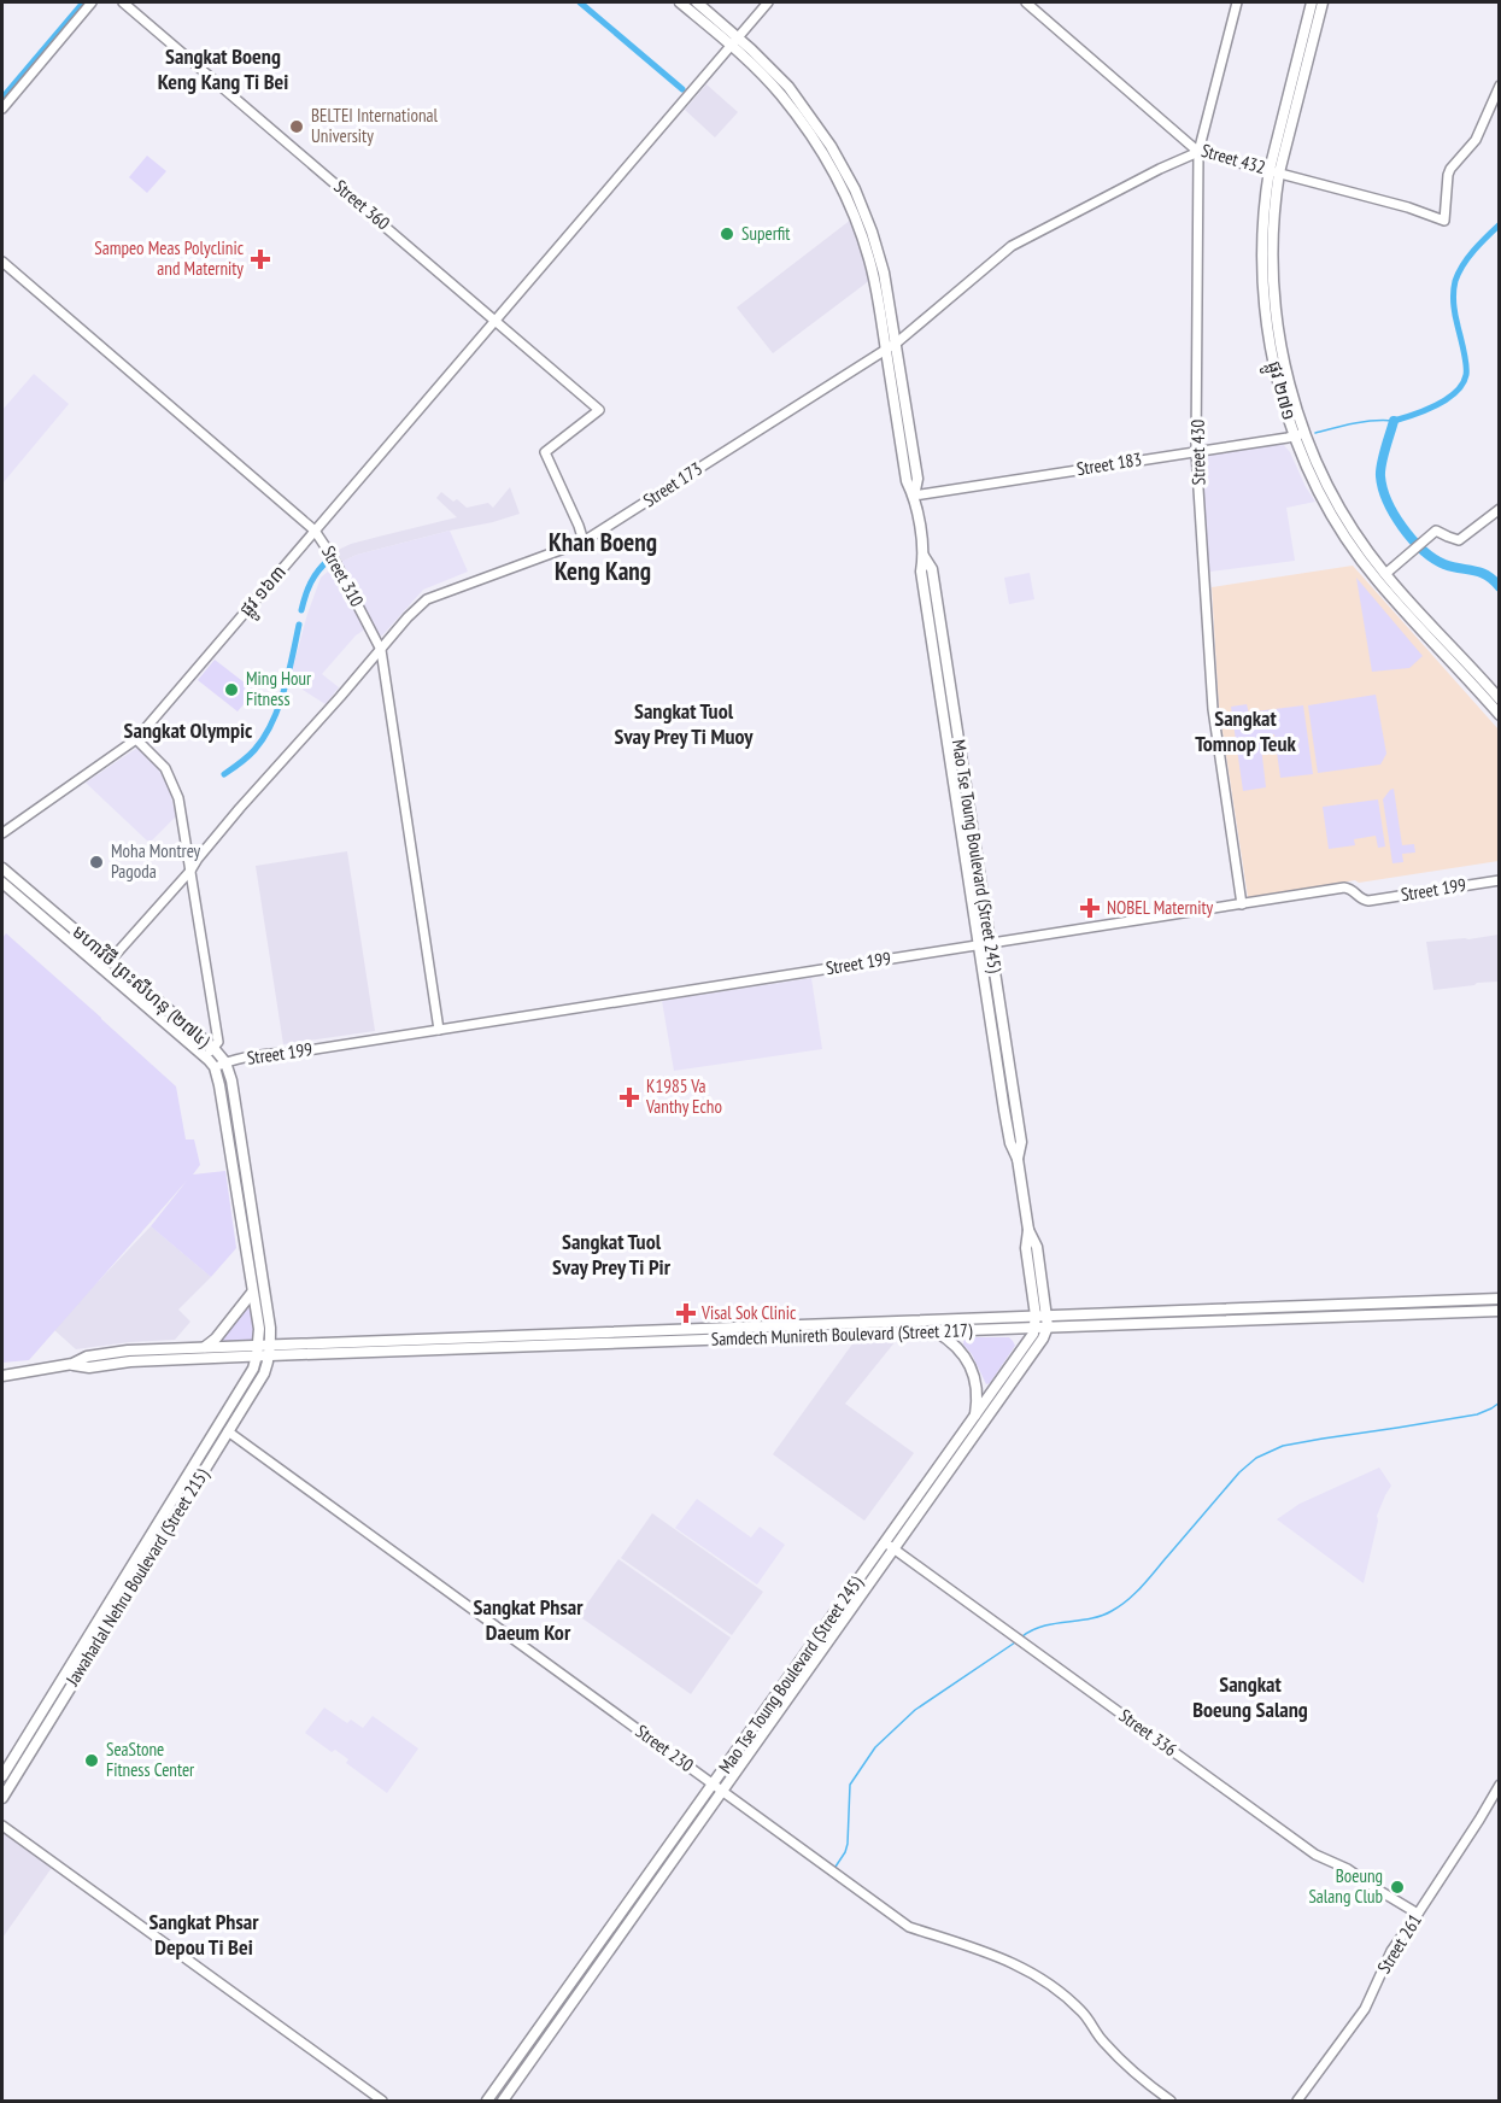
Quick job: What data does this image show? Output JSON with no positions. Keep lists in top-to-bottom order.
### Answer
{
  "streets": {
    "main road": [
      "ផ្លូវ ២៧១",
      "Mao Tse Toung Boulevard (Street 245)",
      "មហាវិថី ព្រះសីហនុ (២៧៤)",
      "Samdech Munireth Boulevard (Street 217)",
      "Jawaharlal Nehru Boulevard (Street 215)"
    ],
    "street": [
      "Street 432",
      "Street 360",
      "Street 430",
      "Street 183",
      "Street 173",
      "Street 310",
      "ផ្លូវ ១៦៣",
      "Street 199",
      "Street 336",
      "Street 230",
      "Street 261"
    ]
  },
  "crossings": [
    ["Street 432", "ផ្លូវ ២៧១"],
    ["Street 432", "Street 430"],
    ["Street 432", "Street 173"],
    ["Street 360", "Street 173"],
    ["Street 360", "ផ្លូវ ១៦៣"],
    ["ផ្លូវ ២៧១", "Street 183"],
    ["Street 430", "Street 183"],
    ["Street 430", "Street 173"],
    ["Street 430", "Street 199"],
    ["Street 183", "Mao Tse Toung Boulevard (Street 245)"],
    ["Street 173", "Street 310"],
    ["Street 173", "Mao Tse Toung Boulevard (Street 245)"],
    ["Street 173", "មហាវិថី ព្រះសីហនុ (២៧៤)"],
    ["Street 310", "ផ្លូវ ១៦៣"],
    ["Street 310", "Street 199"],
    ["ផ្លូវ ១៦៣", "Mao Tse Toung Boulevard (Street 245)"],
    ["Mao Tse Toung Boulevard (Street 245)", "Street 199"],
    ["Mao Tse Toung Boulevard (Street 245)", "Samdech Munireth Boulevard (Street 217)"],
    ["Mao Tse Toung Boulevard (Street 245)", "Street 336"],
    ["Mao Tse Toung Boulevard (Street 245)", "Street 230"],
    ["Street 199", "មហាវិថី ព្រះសីហនុ (២៧៤)"],
    ["មហាវិថី ព្រះសីហនុ (២៧៤)", "Samdech Munireth Boulevard (Street 217)"],
    ["មហាវិថី ព្រះសីហនុ (២៧៤)", "Jawaharlal Nehru Boulevard (Street 215)"],
    ["Samdech Munireth Boulevard (Street 217)", "Jawaharlal Nehru Boulevard (Street 215)"],
    ["Jawaharlal Nehru Boulevard (Street 215)", "Street 230"],
    ["Street 336", "Street 261"]
  ],
  "districts": [
    "Sangkat Boeng Keng Kang Ti Bei",
    "Khan Boeng Keng Kang",
    "Sangkat Tuol Svay Prey Ti Muoy",
    "Sangkat Tomnop Teuk",
    "Sangkat Olympic",
    "Sangkat Tuol Svay Prey Ti Pir",
    "Sangkat Phsar Daeum Kor",
    "Sangkat Boeung Salang",
    "Sangkat Phsar Depou Ti Bei"
  ],
  "places": {
    "other": [
      "BELTEI International University",
      "Superfit",
      "Ming Hour Fitness",
      "Moha Montrey Pagoda",
      "SeaStone Fitness Center",
      "Boeung Salang Club"
    ],
    "health": [
      "Sampeo Meas Polyclinic and Maternity",
      "NOBEL Maternity",
      "K1985 Va Vanthy Echo",
      "Visal Sok Clinic"
    ]
  }
}
